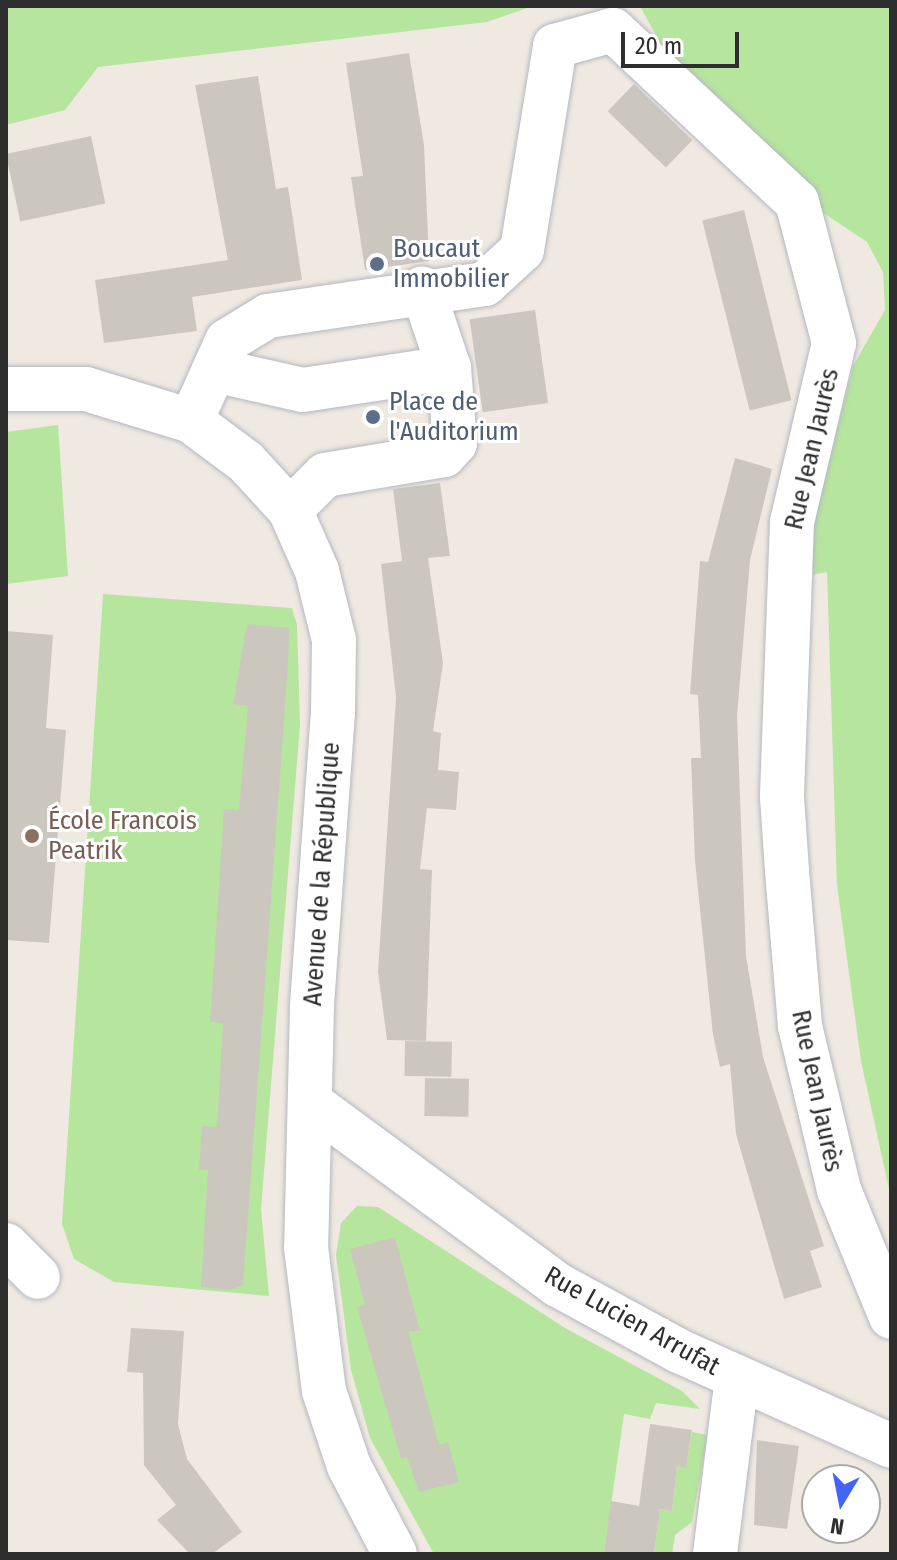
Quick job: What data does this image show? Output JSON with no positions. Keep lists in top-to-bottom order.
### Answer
{
  "streets": {
    "street": ["Rue Jean Jaurès", "Avenue de la République", "Rue Lucien Arrufat"]
  },
  "crossings": [
    ["Avenue de la République", "Rue Lucien Arrufat"]
  ],
  "places": ["Boucaut Immobilier", "Place de l'Auditorium", "École Francois Peatrik"],
  "scale_bar": "20 m",
  "north": "bottom"
}
